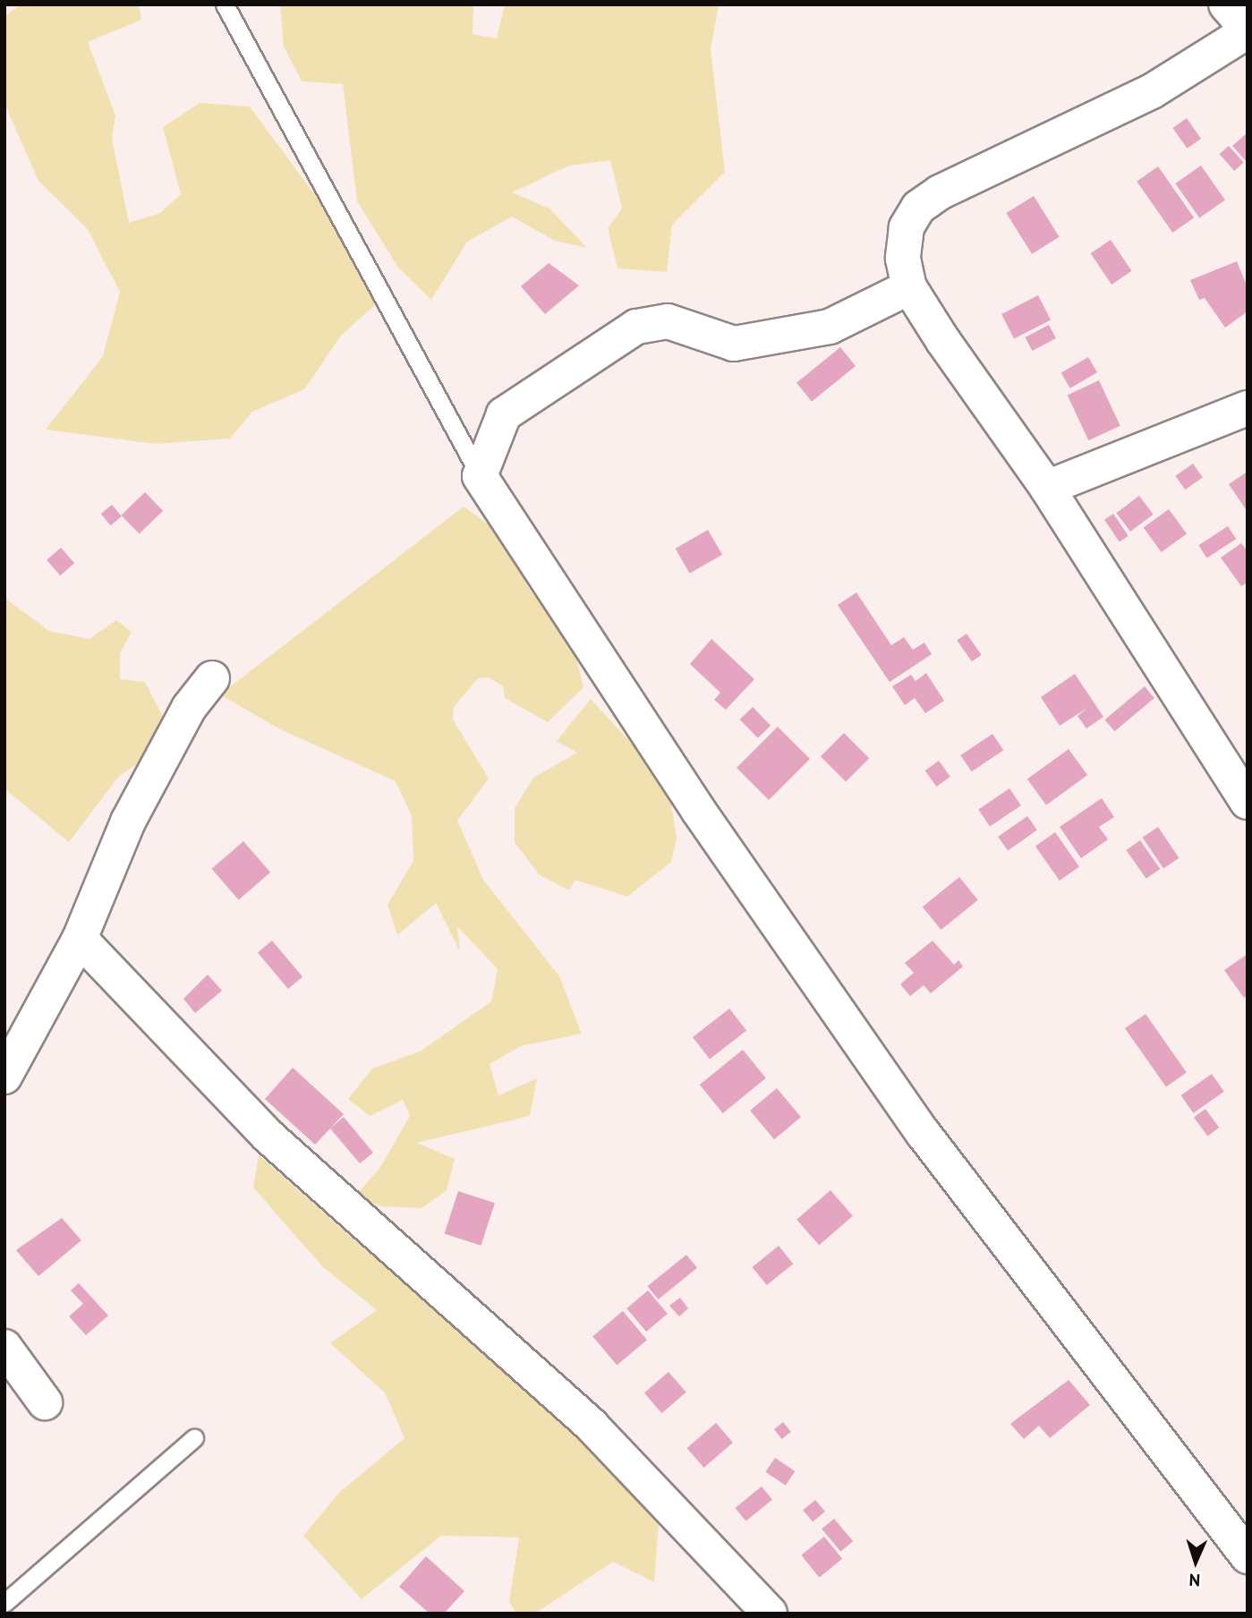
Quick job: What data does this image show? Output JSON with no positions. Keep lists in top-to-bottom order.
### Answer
{
  "north": "bottom"
}
